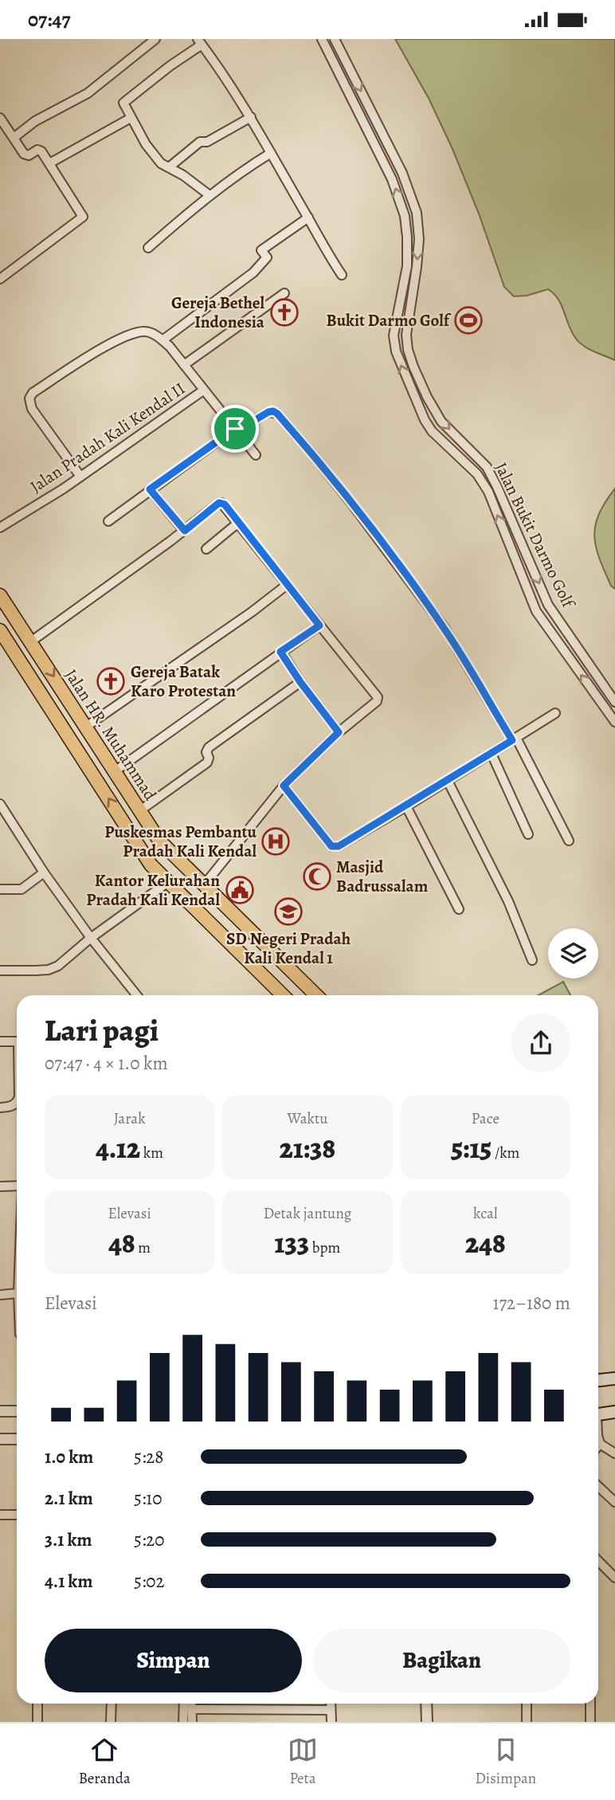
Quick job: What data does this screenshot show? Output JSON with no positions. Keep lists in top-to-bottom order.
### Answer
{
  "streets": {
    "main road": ["Jalan HR. Muhammad"],
    "street": ["Jalan Pradah Kali Kendal II", "Jalan Bukit Darmo Golf"]
  },
  "places": {
    "church": ["Gereja Bethel Indonesia", "Gereja Batak Karo Protestan"],
    "sports": ["Bukit Darmo Golf"],
    "hospital": ["Puskesmas Pembantu Pradah Kali Kendal"],
    "mosque": ["Masjid Badrussalam"],
    "public building": ["Kantor Kelurahan Pradah Kali Kendal"],
    "school or university": ["SD Negeri Pradah Kali Kendal 1"]
  },
  "page": {
    "status": "07:47",
    "heading": ["Lari pagi", "07:47 · 4 × 1.0 km"],
    "stats": [
      ["Jarak", "4.12 km"],
      ["Waktu", "21:38"],
      ["Pace", "5:15 /km"],
      ["Elevasi", "48 m"],
      ["Detak jantung", "133 bpm"],
      ["kcal", "248"]
    ],
    "chart": ["Elevasi", "172–180 m"],
    "list": [
      {
        "name": "1.0 km",
        "note": "5:28"
      },
      {
        "name": "2.1 km",
        "note": "5:10"
      },
      {
        "name": "3.1 km",
        "note": "5:20"
      },
      {
        "name": "4.1 km",
        "note": "5:02"
      }
    ],
    "buttons": ["Simpan", "Bagikan"],
    "tabs": ["Beranda", "Peta", "Disimpan"]
  }
}
